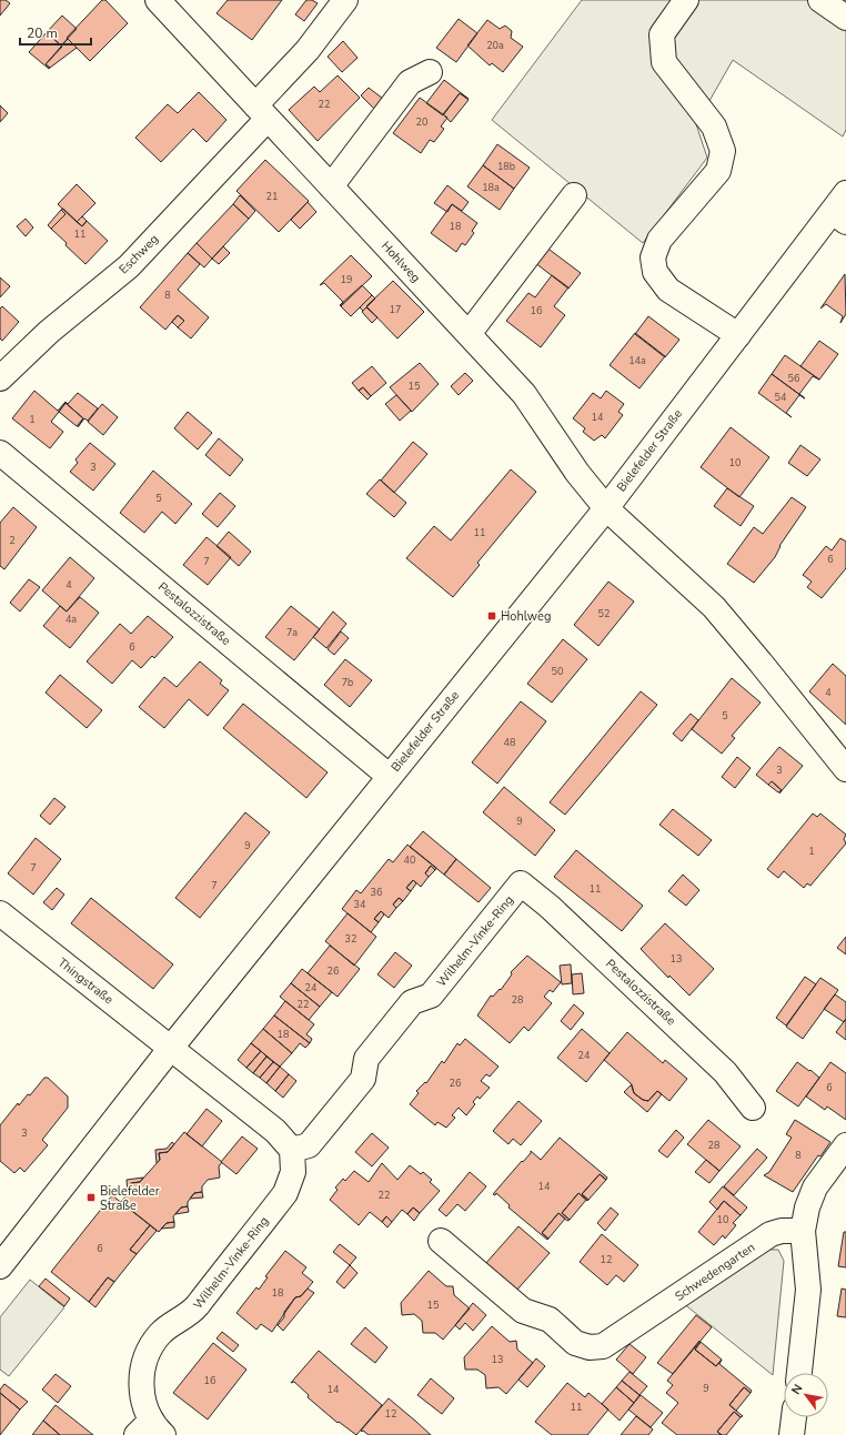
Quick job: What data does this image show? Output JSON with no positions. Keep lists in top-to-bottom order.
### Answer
{
  "streets": {
    "street": [
      "Eschweg",
      "Hohlweg",
      "Bielefelder Straße",
      "Pestalozzistraße",
      "Wilhelm-Vinke-Ring",
      "Thingstraße",
      "Schwedengarten"
    ]
  },
  "crossings": [
    ["Eschweg", "Hohlweg"],
    ["Hohlweg", "Bielefelder Straße"],
    ["Bielefelder Straße", "Pestalozzistraße"],
    ["Bielefelder Straße", "Thingstraße"],
    ["Pestalozzistraße", "Wilhelm-Vinke-Ring"]
  ],
  "places": {
    "transit": ["Hohlweg", "Bielefelder Straße"]
  },
  "house_numbers": [
    "20a",
    "22",
    "20",
    "18b",
    "18a",
    "21",
    "18",
    "11",
    "19",
    "8",
    "17",
    "16",
    "14a",
    "56",
    "15",
    "54",
    "14",
    "1",
    "10",
    "3",
    "5",
    "11",
    "2",
    "6",
    "7",
    "4",
    "52",
    "4a",
    "7a",
    "6",
    "50",
    "7b",
    "4",
    "5",
    "48",
    "3",
    "9",
    "9",
    "1",
    "40",
    "7",
    "7",
    "11",
    "36",
    "34",
    "32",
    "13",
    "26",
    "24",
    "28",
    "22",
    "18",
    "24",
    "26",
    "6",
    "3",
    "28",
    "8",
    "14",
    "22",
    "10",
    "6",
    "12",
    "18",
    "15",
    "13",
    "16",
    "9",
    "14",
    "11",
    "12"
  ],
  "scale_bar": "20 m",
  "north": "top left"
}
